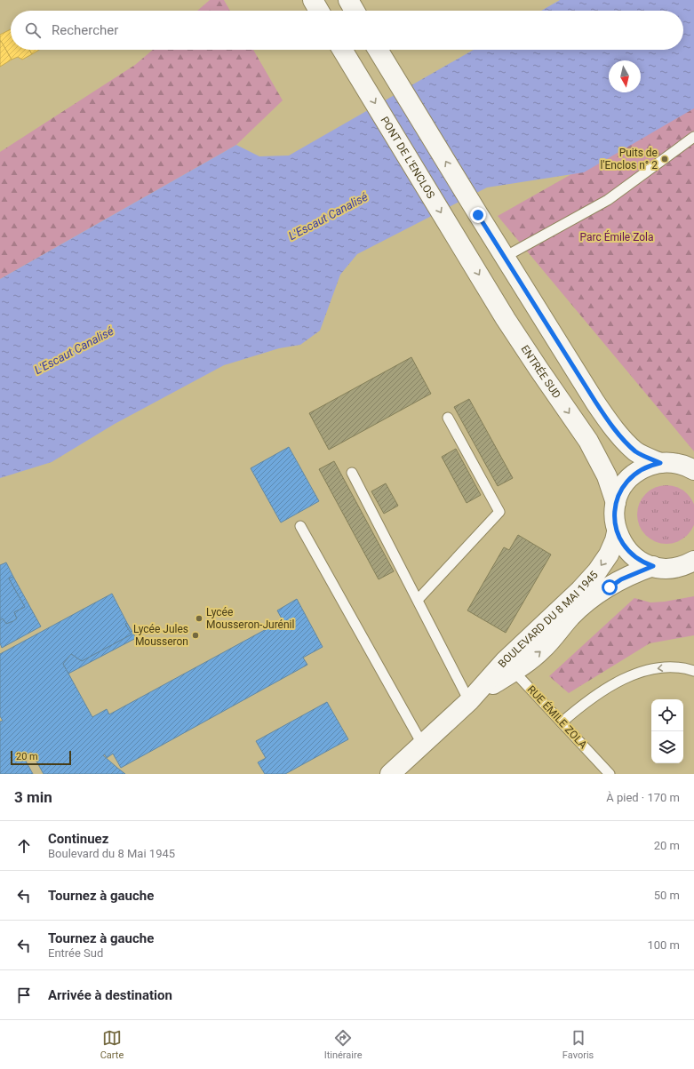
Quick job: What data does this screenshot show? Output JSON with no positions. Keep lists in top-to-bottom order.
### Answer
{
  "streets": {
    "main road": ["PONT DE L'ENCLOS", "ENTRÉE SUD", "BOULEVARD DU 8 MAI 1945"],
    "lane": ["RUE ÉMILE ZOLA"]
  },
  "crossings": [
    ["PONT DE L'ENCLOS", "ENTRÉE SUD"],
    ["BOULEVARD DU 8 MAI 1945", "RUE ÉMILE ZOLA"]
  ],
  "water": ["L'Escaut Canalisé"],
  "parks": ["Parc Émile Zola"],
  "places": ["Puits de l'Enclos n° 2", "Lycée Mousseron-Jurénil", "Lycée Jules Mousseron"],
  "scale_bar": "20 m",
  "north": "bottom",
  "page": {
    "search": "Rechercher",
    "scale": "20 m",
    "heading": ["3 min", "À pied · 170 m"],
    "list": [
      ["Continuez", "Boulevard du 8 Mai 1945", "20 m"],
      ["Tournez à gauche", "50 m"],
      ["Tournez à gauche", "Entrée Sud", "100 m"],
      "Arrivée à destination"
    ],
    "nav": ["Carte", "Itinéraire", "Favoris"]
  }
}
